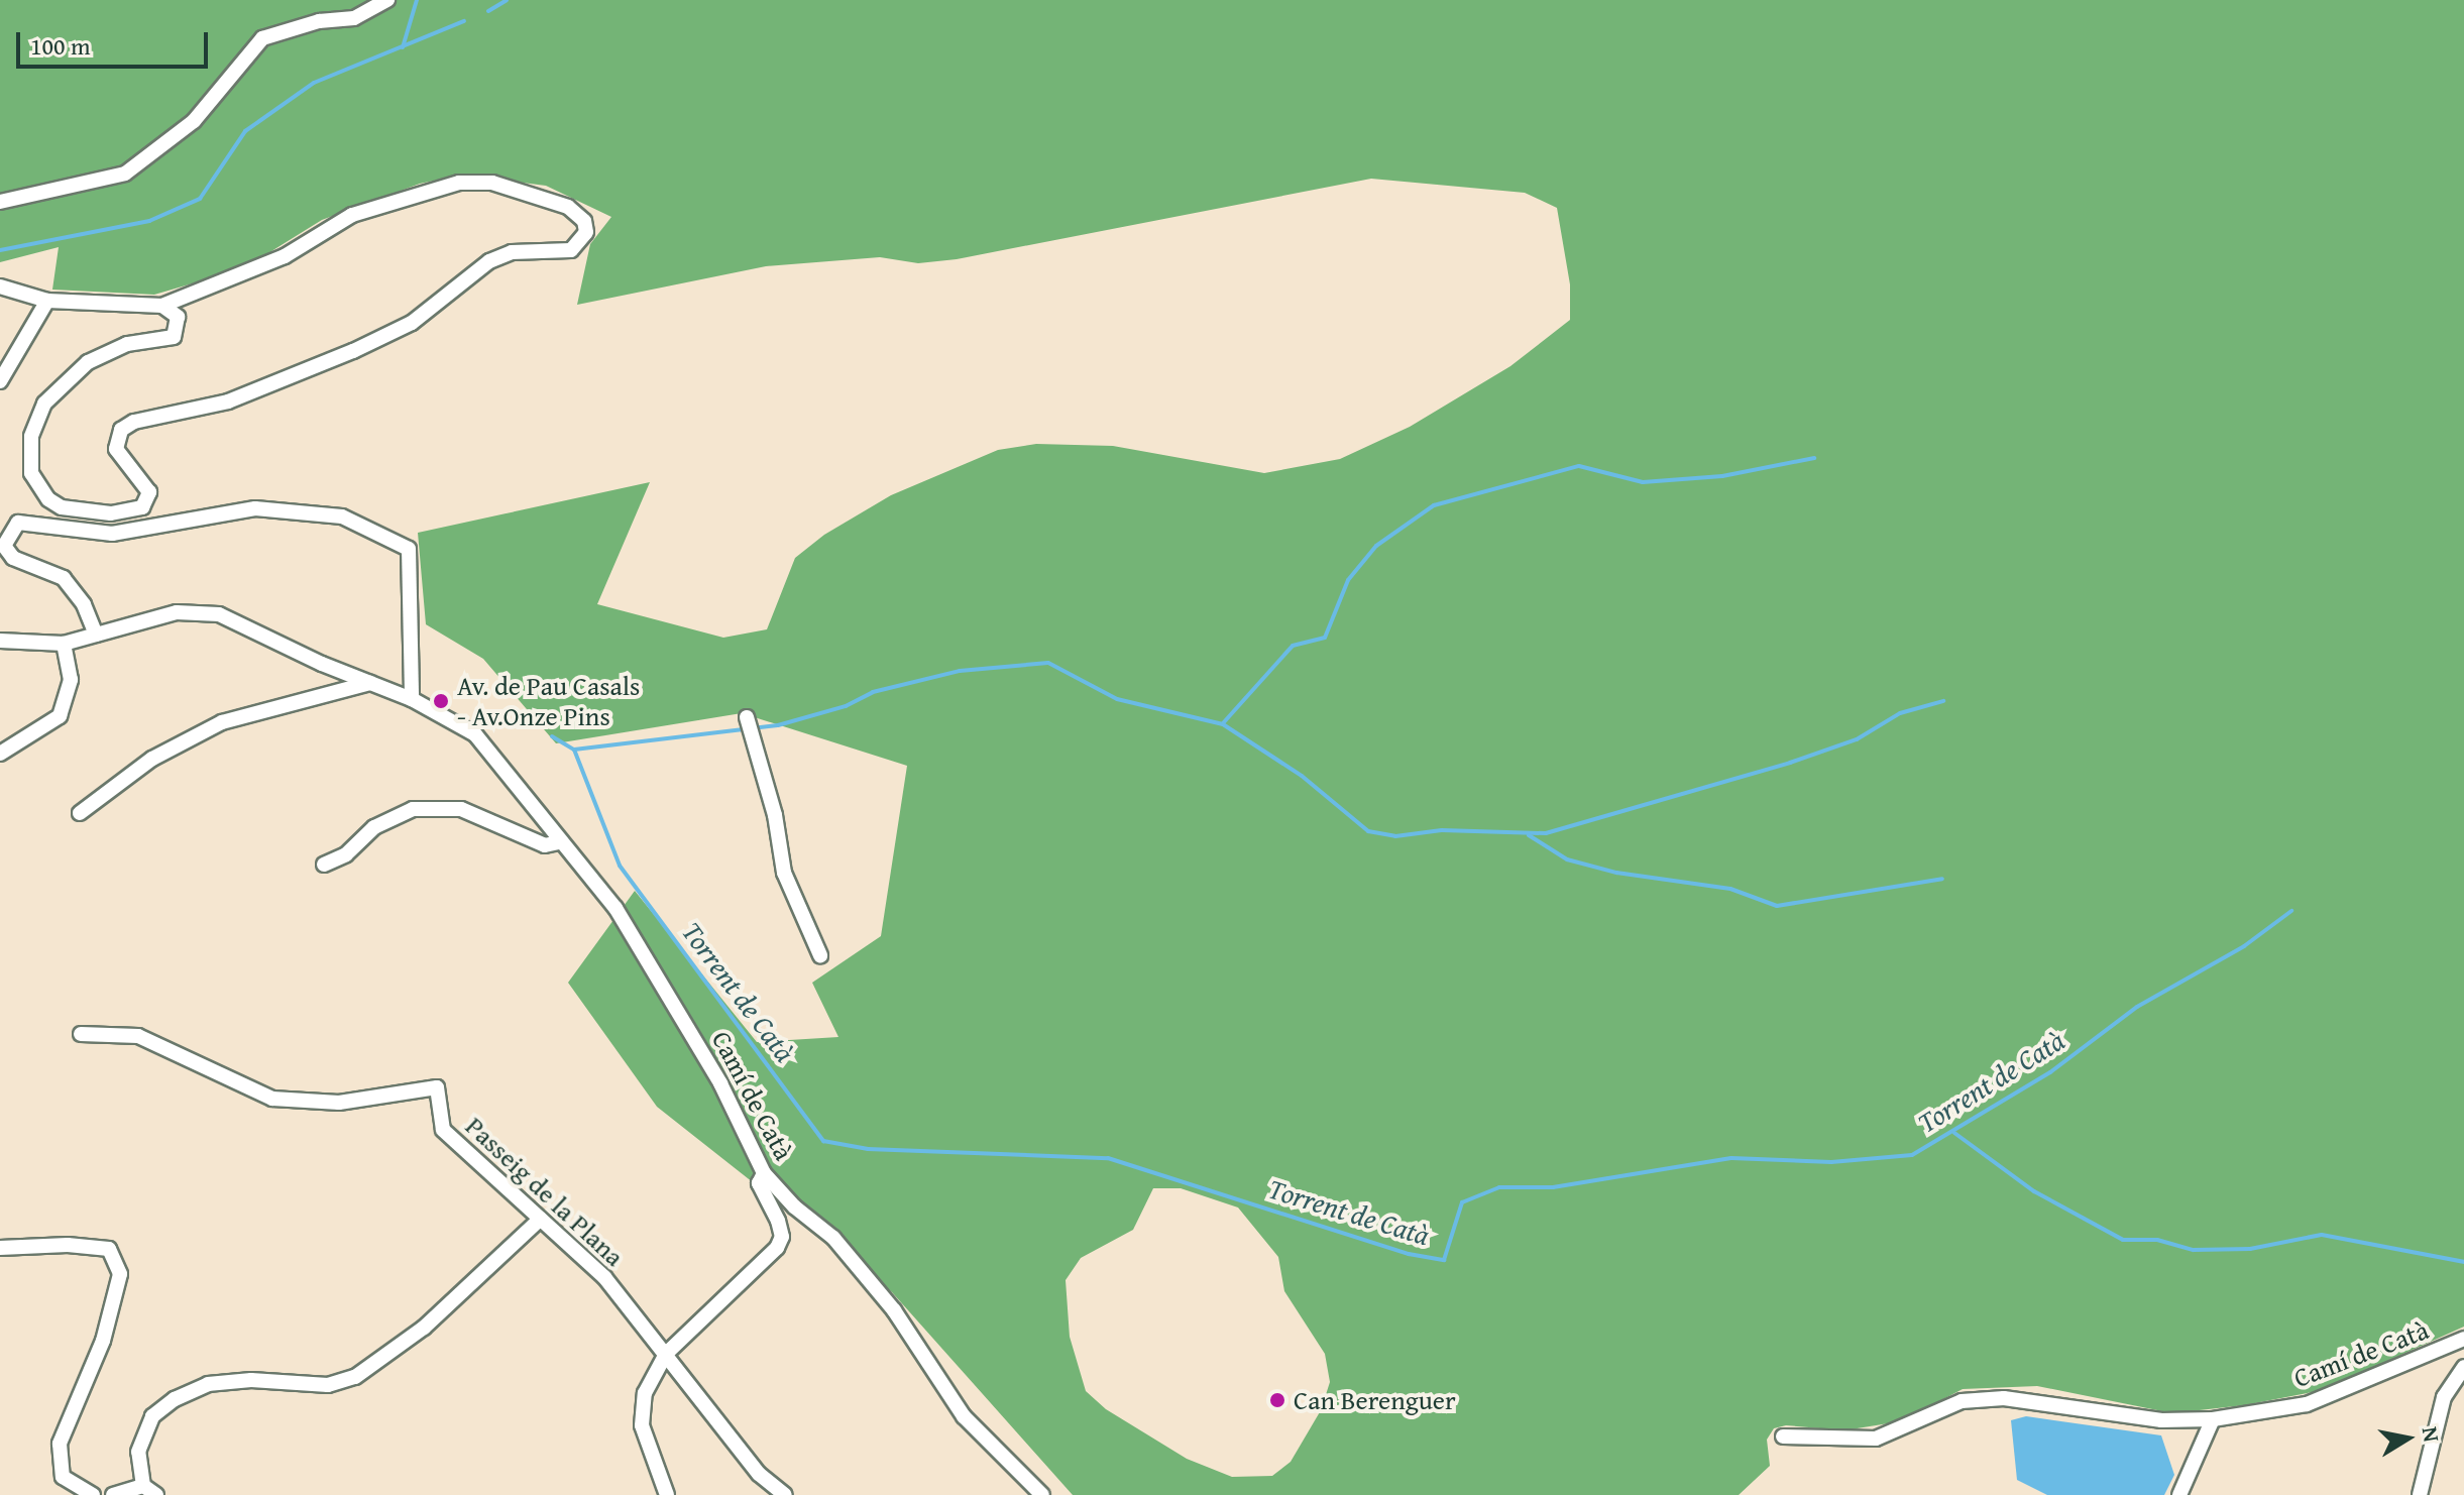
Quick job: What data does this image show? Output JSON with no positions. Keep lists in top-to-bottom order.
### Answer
{
  "streets": {
    "street": ["Camí de Catà", "Passeig de la Plana"]
  },
  "water": ["Torrent de Catà"],
  "places": ["Av. de Pau Casals - Av.Onze Pins", "Can Berenguer"],
  "scale_bar": "100 m",
  "north": "right"
}
